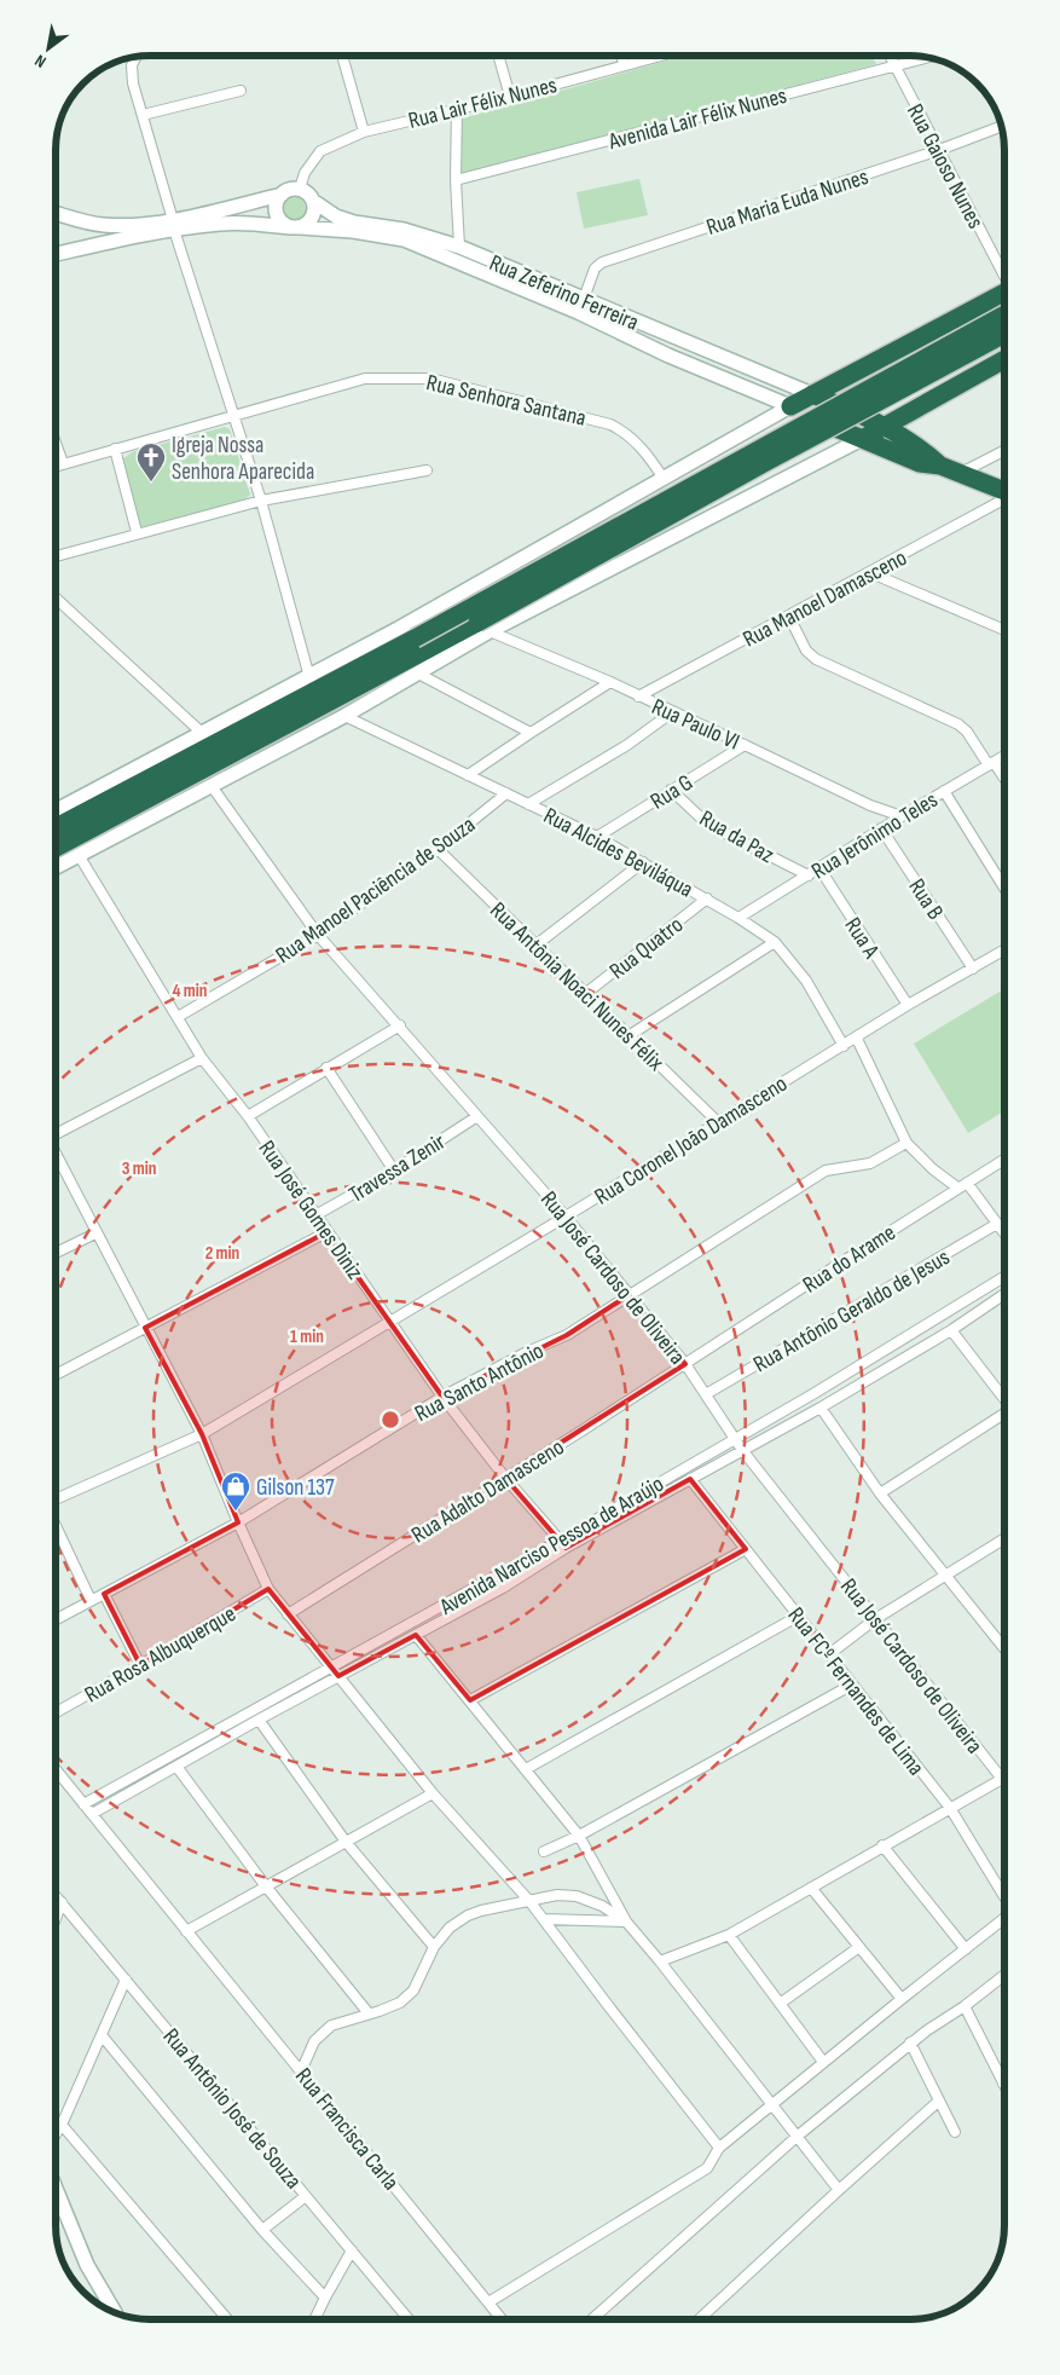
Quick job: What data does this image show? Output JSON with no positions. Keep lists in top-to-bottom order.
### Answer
{
  "streets": {
    "main road": ["Rua Zeferino Ferreira"],
    "street": [
      "Rua Lair Félix Nunes",
      "Avenida Lair Félix Nunes",
      "Rua Gaioso Nunes",
      "Rua Maria Euda Nunes",
      "Rua Senhora Santana",
      "Rua Manoel Damasceno",
      "Rua Paulo VI",
      "Rua G",
      "Rua Jerônimo Teles",
      "Rua da Paz",
      "Rua Alcides Beviláqua",
      "Rua Manoel Paciência de Souza",
      "Rua B",
      "Rua A",
      "Rua Quatro",
      "Rua Antônia Noaci Nunes Félix",
      "Rua Coronel João Damasceno",
      "Travessa Zenir",
      "Rua José Gomes Diniz",
      "Rua do Arame",
      "Rua José Cardoso de Oliveira",
      "Rua Antônio Geraldo de Jesus",
      "Rua Santo Antônio",
      "Rua Adalto Damasceno",
      "Avenida Narciso Pessoa de Araújo",
      "Rua Rosa Albuquerque",
      "Rua FCº Fernandes de Lima",
      "Rua Antônio José de Souza",
      "Rua Francisca Carla"
    ]
  },
  "crossings": [
    ["Rua Lair Félix Nunes", "Rua Zeferino Ferreira"],
    ["Avenida Lair Félix Nunes", "Rua Gaioso Nunes"],
    ["Rua Gaioso Nunes", "Rua Maria Euda Nunes"],
    ["Rua Maria Euda Nunes", "Rua Zeferino Ferreira"],
    ["Rua Manoel Damasceno", "Rua Paulo VI"],
    ["Rua Paulo VI", "Rua G"],
    ["Rua Paulo VI", "Rua Jerônimo Teles"],
    ["Rua G", "Rua da Paz"],
    ["Rua G", "Rua Alcides Beviláqua"],
    ["Rua Jerônimo Teles", "Rua da Paz"],
    ["Rua Jerônimo Teles", "Rua Alcides Beviláqua"],
    ["Rua Jerônimo Teles", "Rua B"],
    ["Rua Jerônimo Teles", "Rua A"],
    ["Rua Alcides Beviláqua", "Rua Manoel Paciência de Souza"],
    ["Rua Alcides Beviláqua", "Rua Quatro"],
    ["Rua Alcides Beviláqua", "Rua Coronel João Damasceno"],
    ["Rua Manoel Paciência de Souza", "Rua Antônia Noaci Nunes Félix"],
    ["Rua Manoel Paciência de Souza", "Rua José Gomes Diniz"],
    ["Rua Manoel Paciência de Souza", "Rua José Cardoso de Oliveira"],
    ["Rua B", "Rua Coronel João Damasceno"],
    ["Rua A", "Rua Coronel João Damasceno"],
    ["Rua Quatro", "Rua Antônia Noaci Nunes Félix"],
    ["Rua Antônia Noaci Nunes Félix", "Rua Coronel João Damasceno"],
    ["Rua Coronel João Damasceno", "Rua José Gomes Diniz"],
    ["Rua Coronel João Damasceno", "Rua José Cardoso de Oliveira"],
    ["Travessa Zenir", "Rua José Gomes Diniz"],
    ["Travessa Zenir", "Rua José Cardoso de Oliveira"],
    ["Rua José Gomes Diniz", "Rua Santo Antônio"],
    ["Rua José Gomes Diniz", "Rua Adalto Damasceno"],
    ["Rua José Gomes Diniz", "Avenida Narciso Pessoa de Araújo"],
    ["Rua do Arame", "Rua José Cardoso de Oliveira"],
    ["Rua do Arame", "Rua Adalto Damasceno"],
    ["Rua José Cardoso de Oliveira", "Rua Antônio Geraldo de Jesus"],
    ["Rua José Cardoso de Oliveira", "Rua Santo Antônio"],
    ["Rua José Cardoso de Oliveira", "Rua Adalto Damasceno"],
    ["Rua José Cardoso de Oliveira", "Avenida Narciso Pessoa de Araújo"],
    ["Avenida Narciso Pessoa de Araújo", "Rua FCº Fernandes de Lima"],
    ["Avenida Narciso Pessoa de Araújo", "Rua Francisca Carla"]
  ],
  "places": {
    "church": ["Igreja Nossa Senhora Aparecida"],
    "shop": ["Gilson 137"]
  },
  "north": "bottom left",
  "rings": [
    "4 min",
    "3 min",
    "2 min",
    "1 min"
  ]
}
